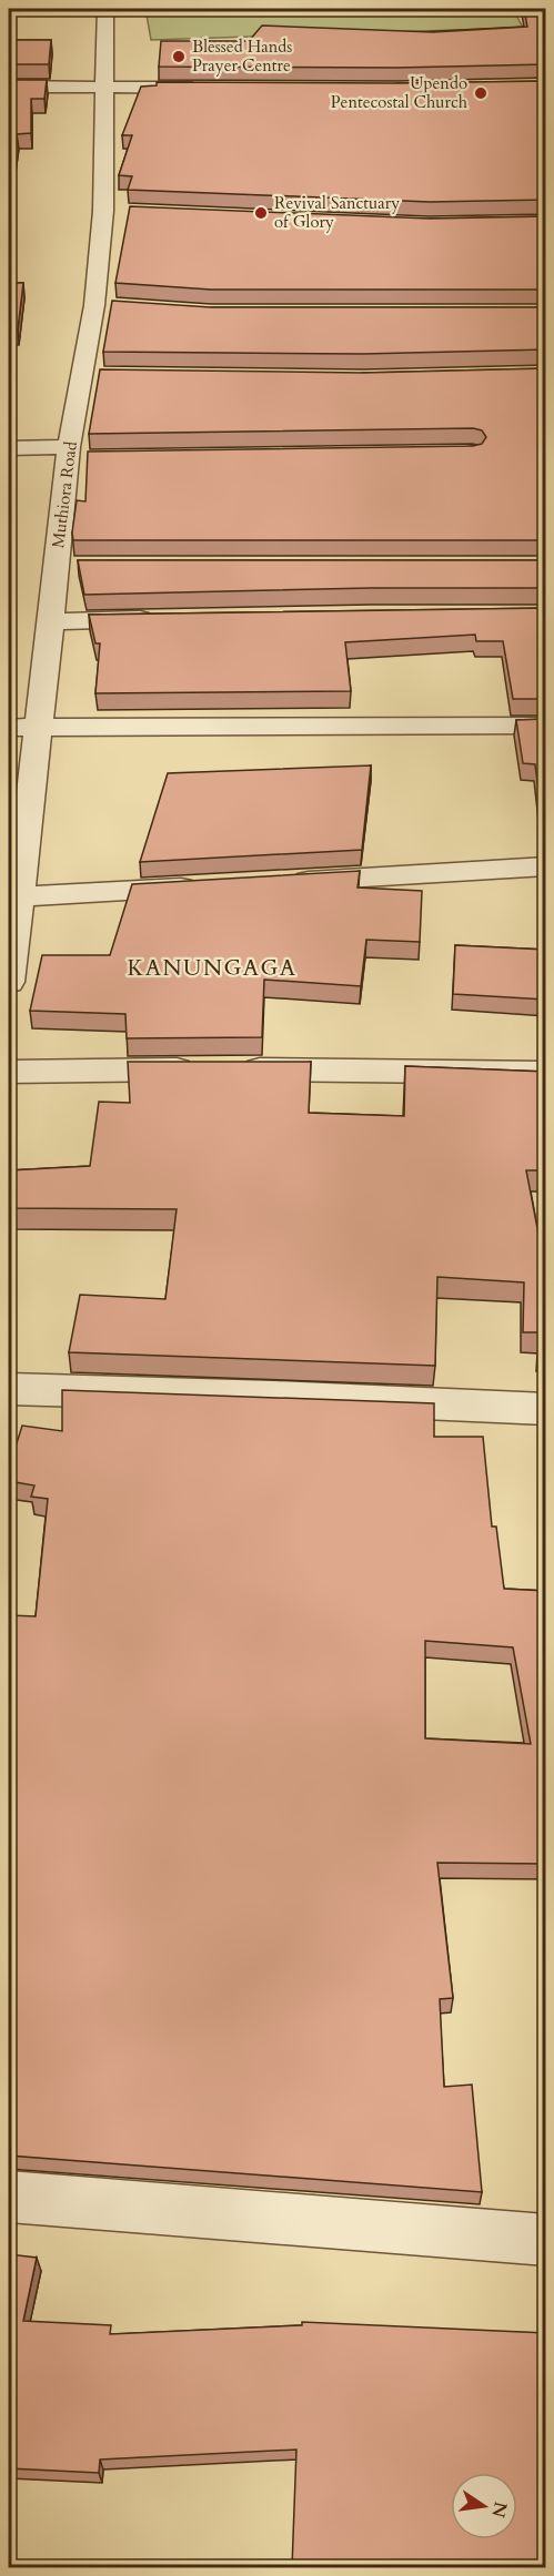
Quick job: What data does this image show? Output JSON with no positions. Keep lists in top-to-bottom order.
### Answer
{
  "streets": {
    "street": ["Muthiora Road"]
  },
  "districts": ["KANUNGAGA"],
  "places": ["Blessed Hands Prayer Centre", "Upendo Pentecostal Church", "Revival Sanctuary of Glory"],
  "north": "right"
}
